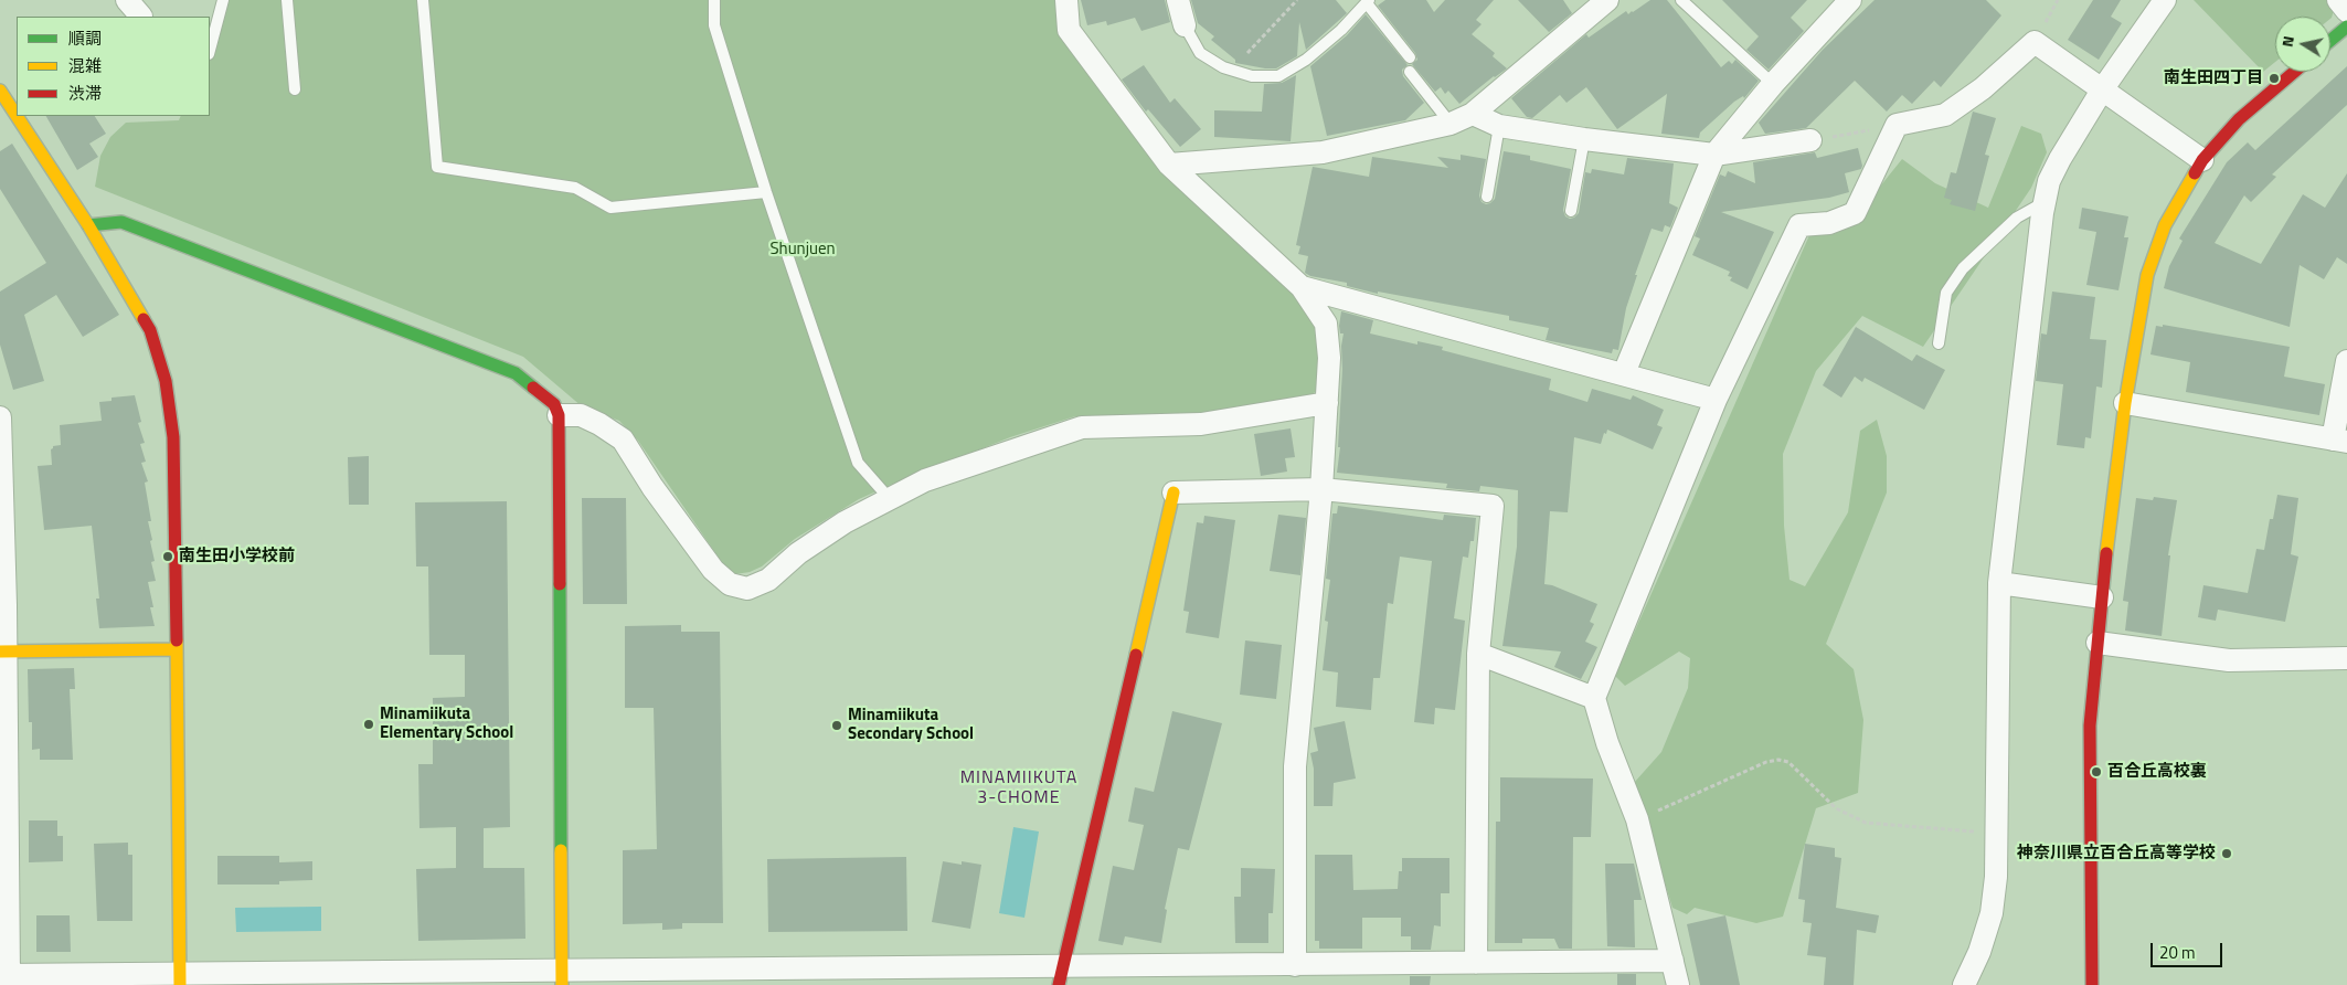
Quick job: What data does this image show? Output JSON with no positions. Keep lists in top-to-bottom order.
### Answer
{
  "districts": ["MINAMIIKUTA 3-CHOME"],
  "parks": ["Shunjuen"],
  "places": [
    "南生田四丁目",
    "南生田小学校前",
    "Minamiikuta Elementary School",
    "Minamiikuta Secondary School",
    "百合丘高校裏",
    "神奈川県立百合丘高等学校"
  ],
  "legend": ["順調", "混雑", "渋滞"],
  "scale_bar": "20 m",
  "north": "left"
}
